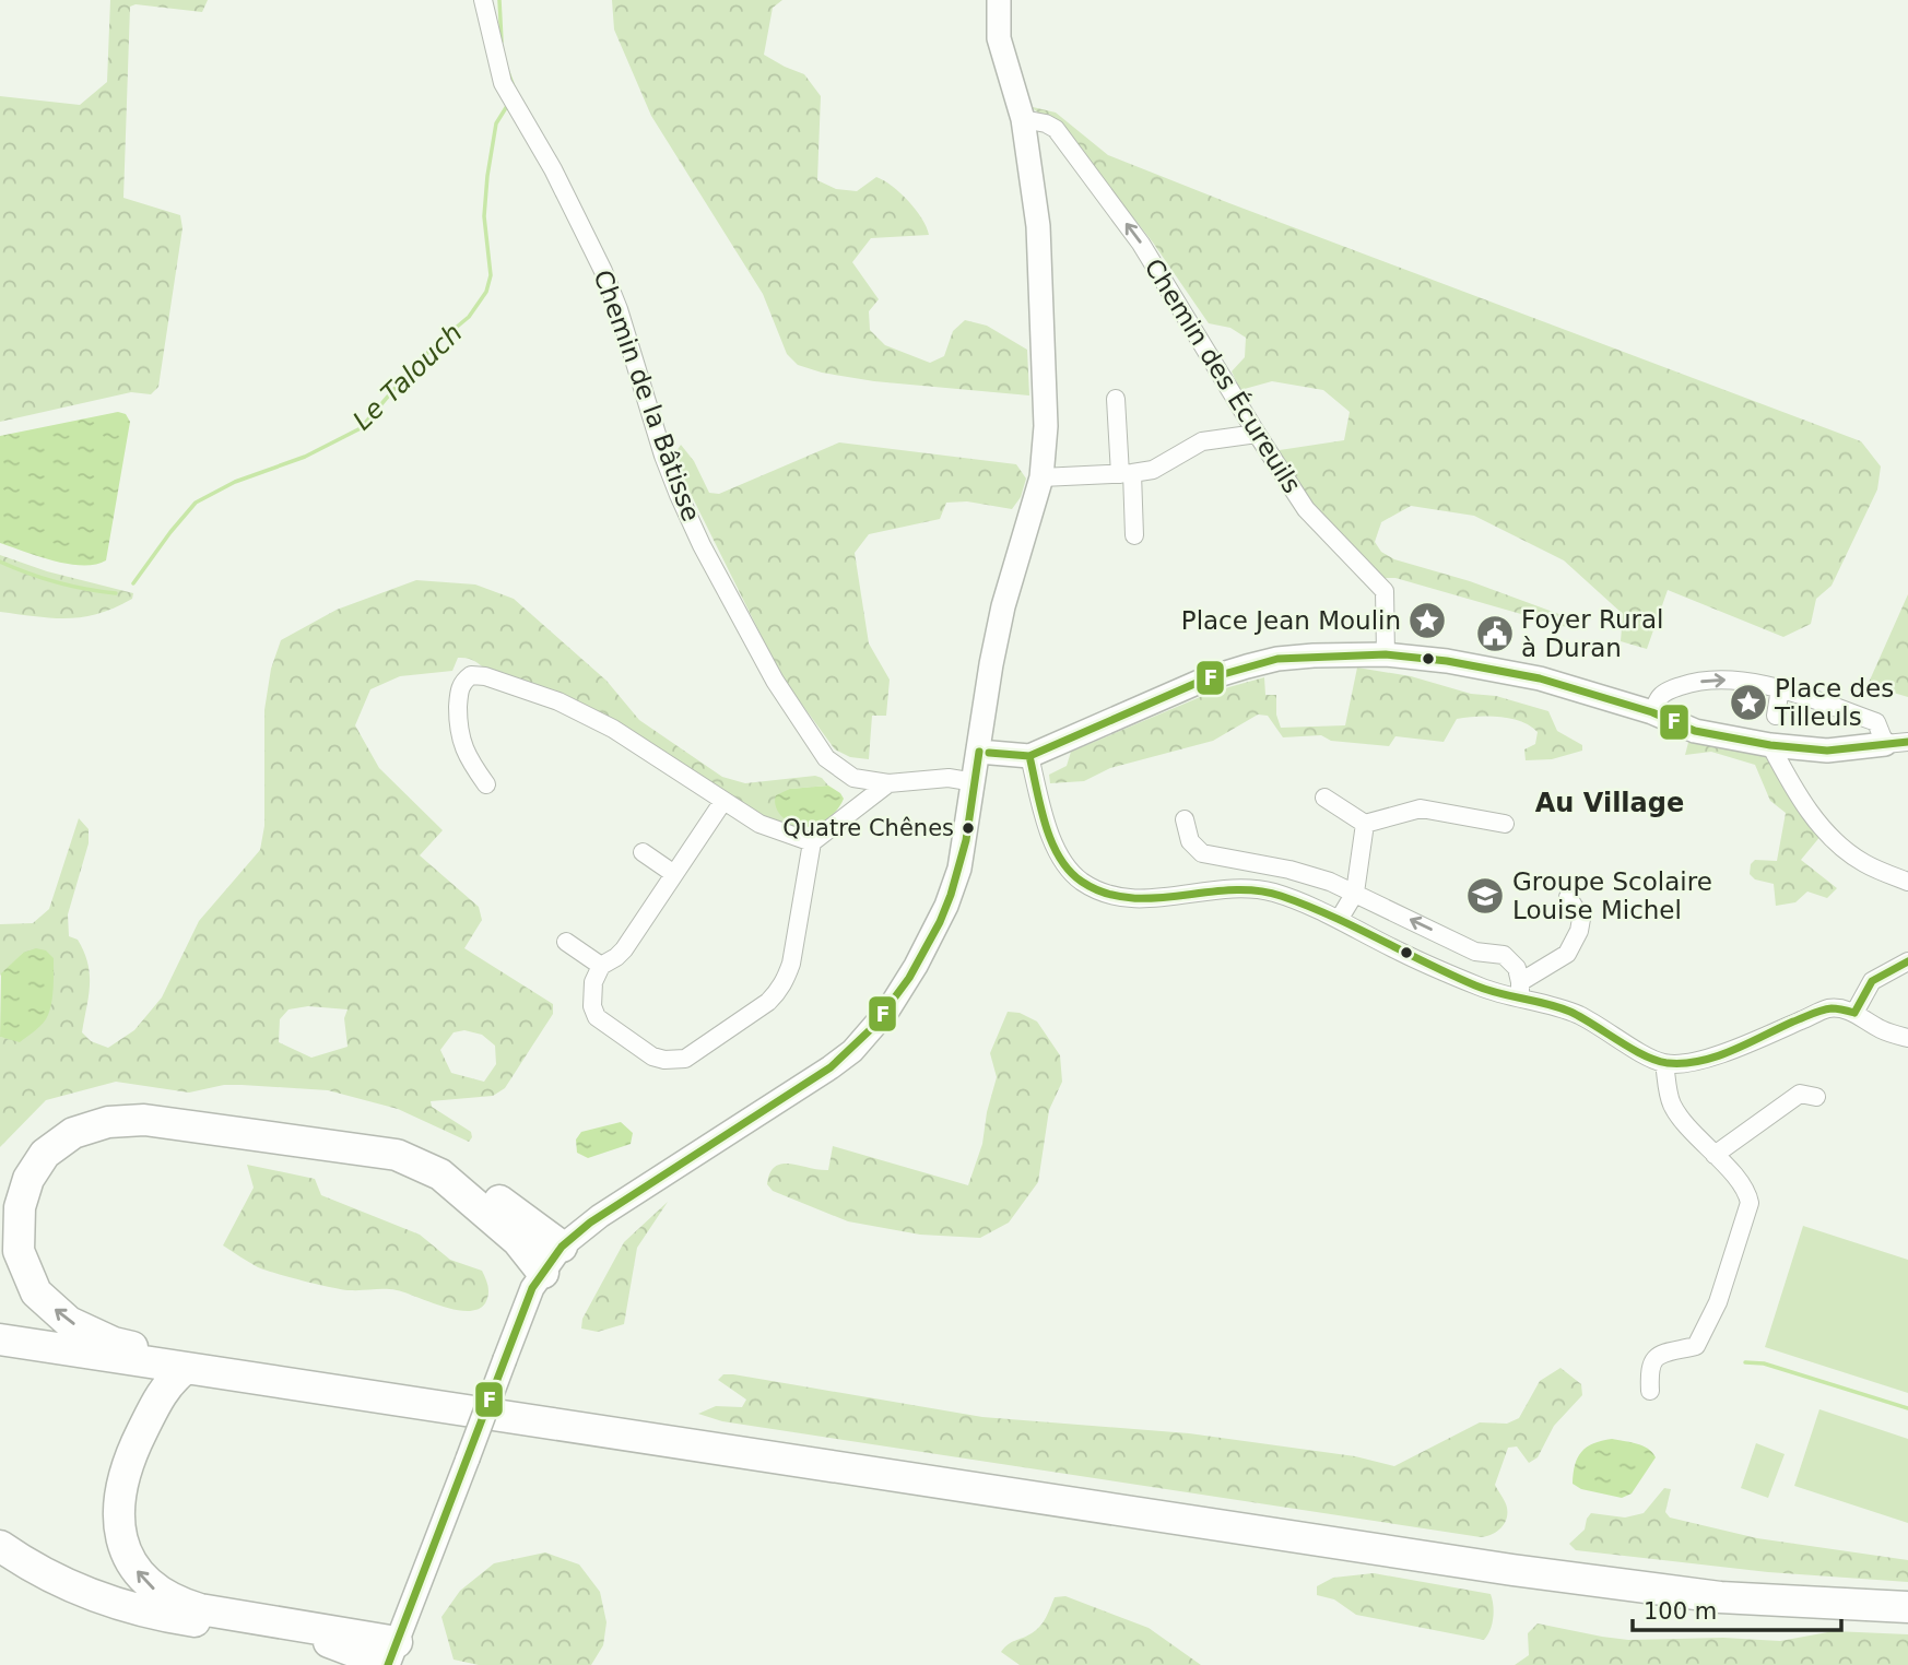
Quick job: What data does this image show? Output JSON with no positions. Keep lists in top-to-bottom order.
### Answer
{
  "streets": {
    "street": ["Chemin des Écureuils", "Chemin de la Bâtisse"]
  },
  "one_way": ["Chemin des Écureuils"],
  "districts": ["Au Village"],
  "water": ["Le Talouch"],
  "places": {
    "place": ["Place Jean Moulin", "Place des Tilleuls"],
    "public building": ["Foyer Rural à Duran"],
    "other": ["Quatre Chênes"],
    "school or university": ["Groupe Scolaire Louise Michel"]
  },
  "lines": ["transit line F"],
  "scale_bar": "100 m"
}
